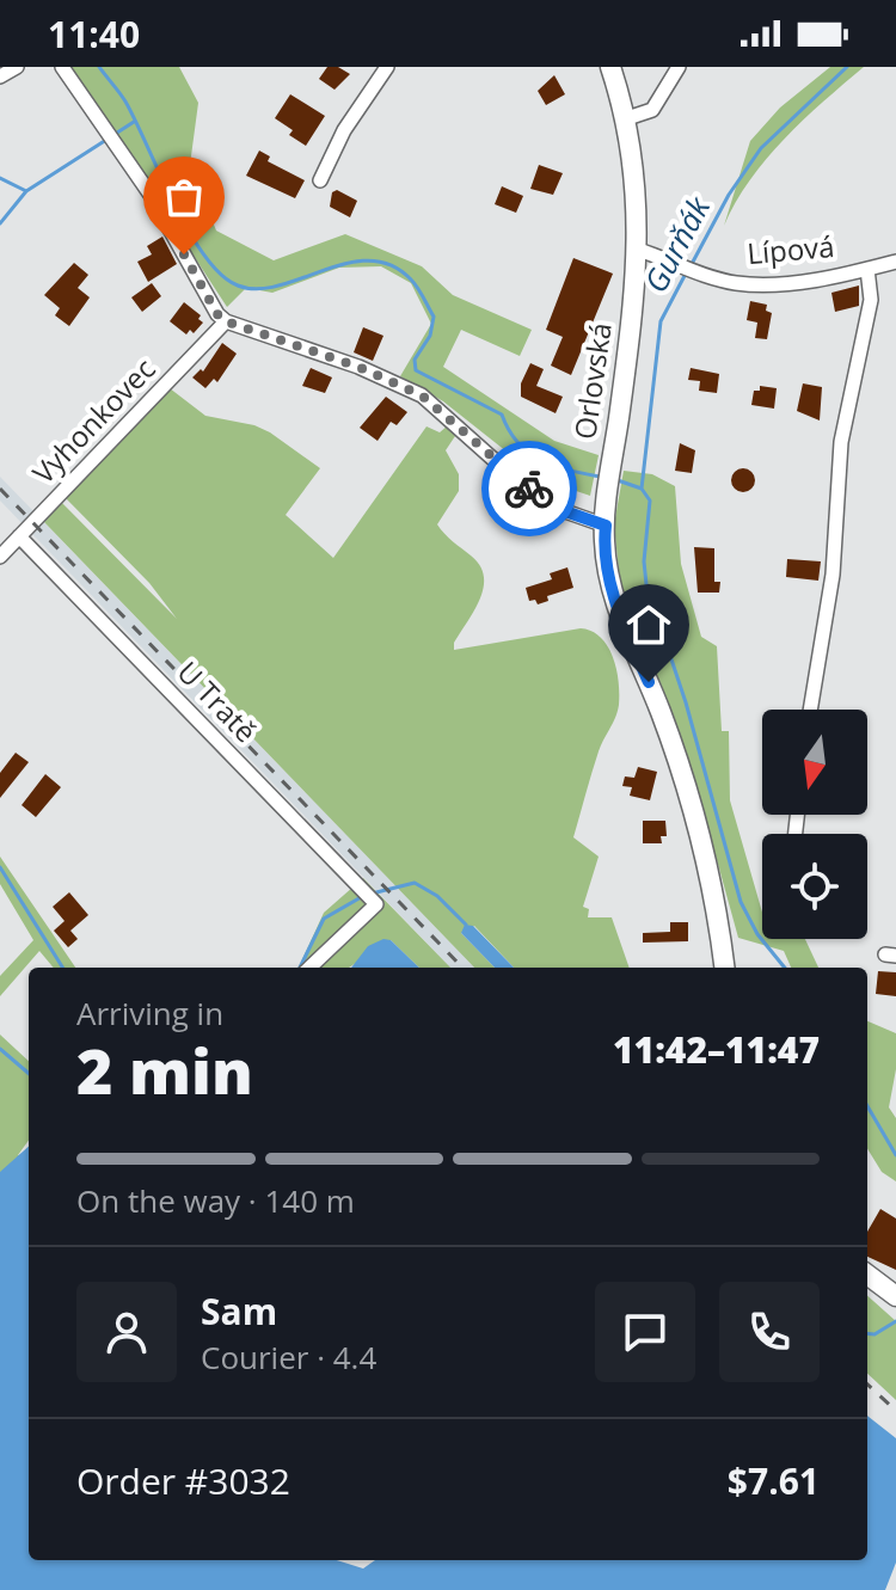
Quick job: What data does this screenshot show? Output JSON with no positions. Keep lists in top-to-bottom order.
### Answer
{
  "streets": {
    "main road": ["Orlovská"],
    "street": ["Lípová", "Vyhonkovec", "U Tratě"]
  },
  "crossings": [
    ["Lípová", "Orlovská"],
    ["Vyhonkovec", "U Tratě"]
  ],
  "water": ["Gurňák"],
  "north": "bottom",
  "page": {
    "status": "11:40",
    "heading": ["2 min", "Arriving in", "11:42–11:47"],
    "panel": [
      "Sam",
      "Courier · 4.4",
      "Order #3032",
      "$7.61"
    ],
    "bar": "On the way · 140 m"
  }
}
